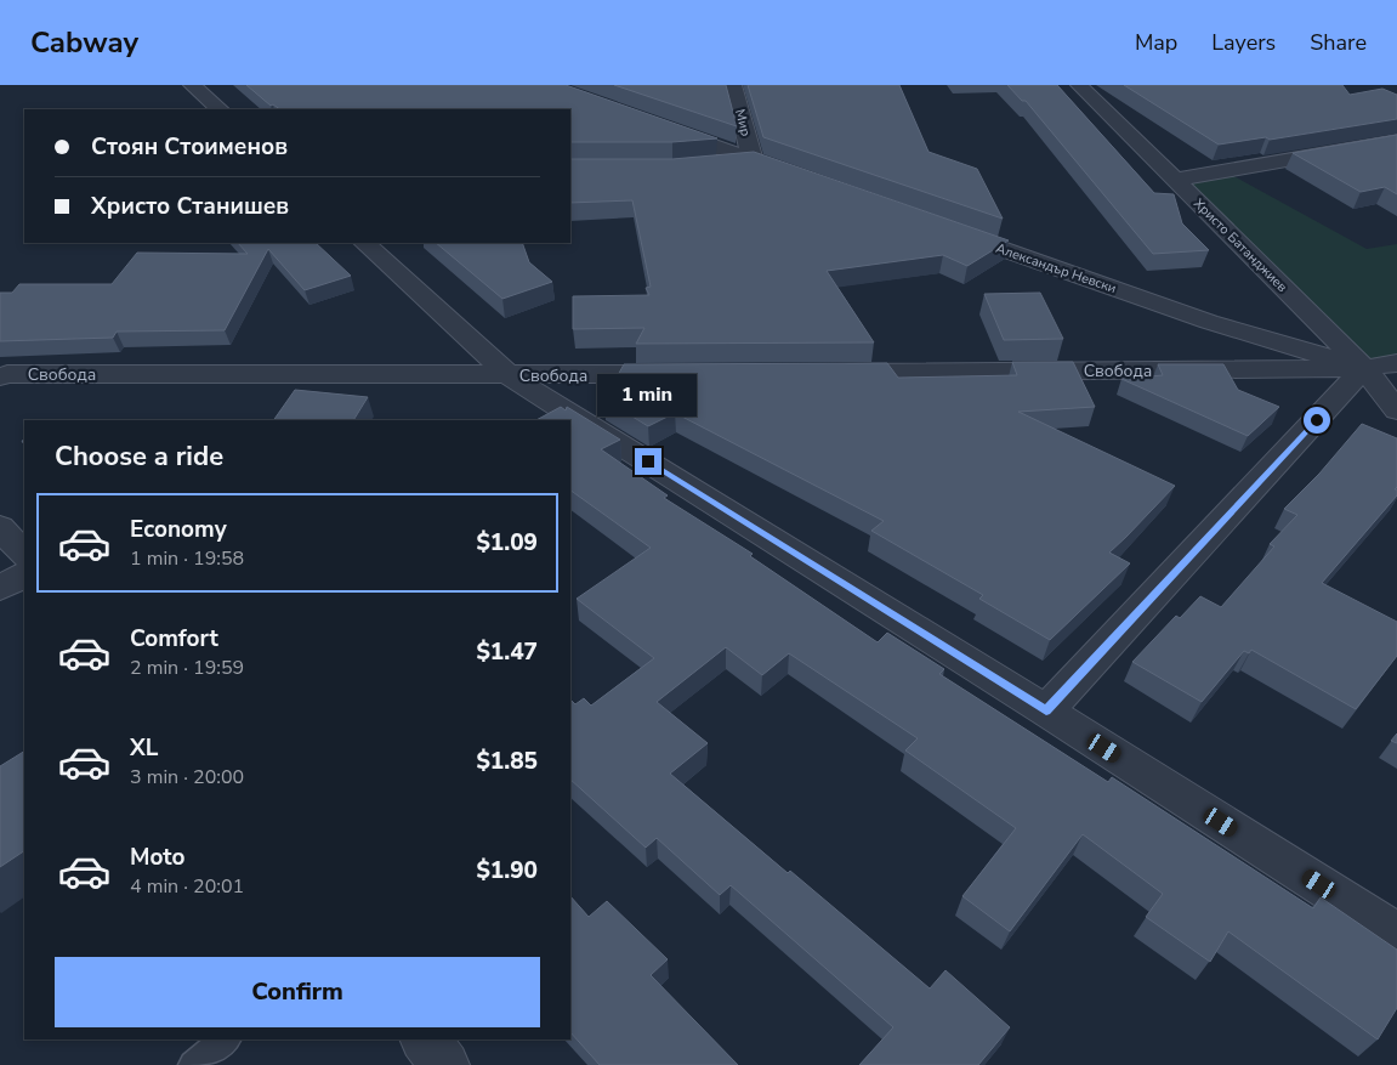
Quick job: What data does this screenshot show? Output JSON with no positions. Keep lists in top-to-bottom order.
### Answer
{
  "streets": {
    "street": [
      "Мир",
      "Христо Батанджиев",
      "Александър Невски",
      "Свобода"
    ]
  },
  "crossings": [
    ["Христо Батанджиев", "Александър Невски"],
    ["Христо Батанджиев", "Свобода"],
    ["Александър Невски", "Свобода"]
  ],
  "page": {
    "header": "Cabway",
    "nav": ["Map", "Layers", "Share"],
    "banner": ["Стоян Стоименов", "Христо Станишев"],
    "bubble": "1 min",
    "heading": "Choose a ride",
    "list": [
      {
        "name": "Economy",
        "note": "1 min · 19:58",
        "value": "$1.09"
      },
      {
        "name": "Comfort",
        "note": "2 min · 19:59",
        "value": "$1.47"
      },
      {
        "name": "XL",
        "note": "3 min · 20:00",
        "value": "$1.85"
      },
      {
        "name": "Moto",
        "note": "4 min · 20:01",
        "value": "$1.90"
      }
    ],
    "buttons": "Confirm"
  }
}
